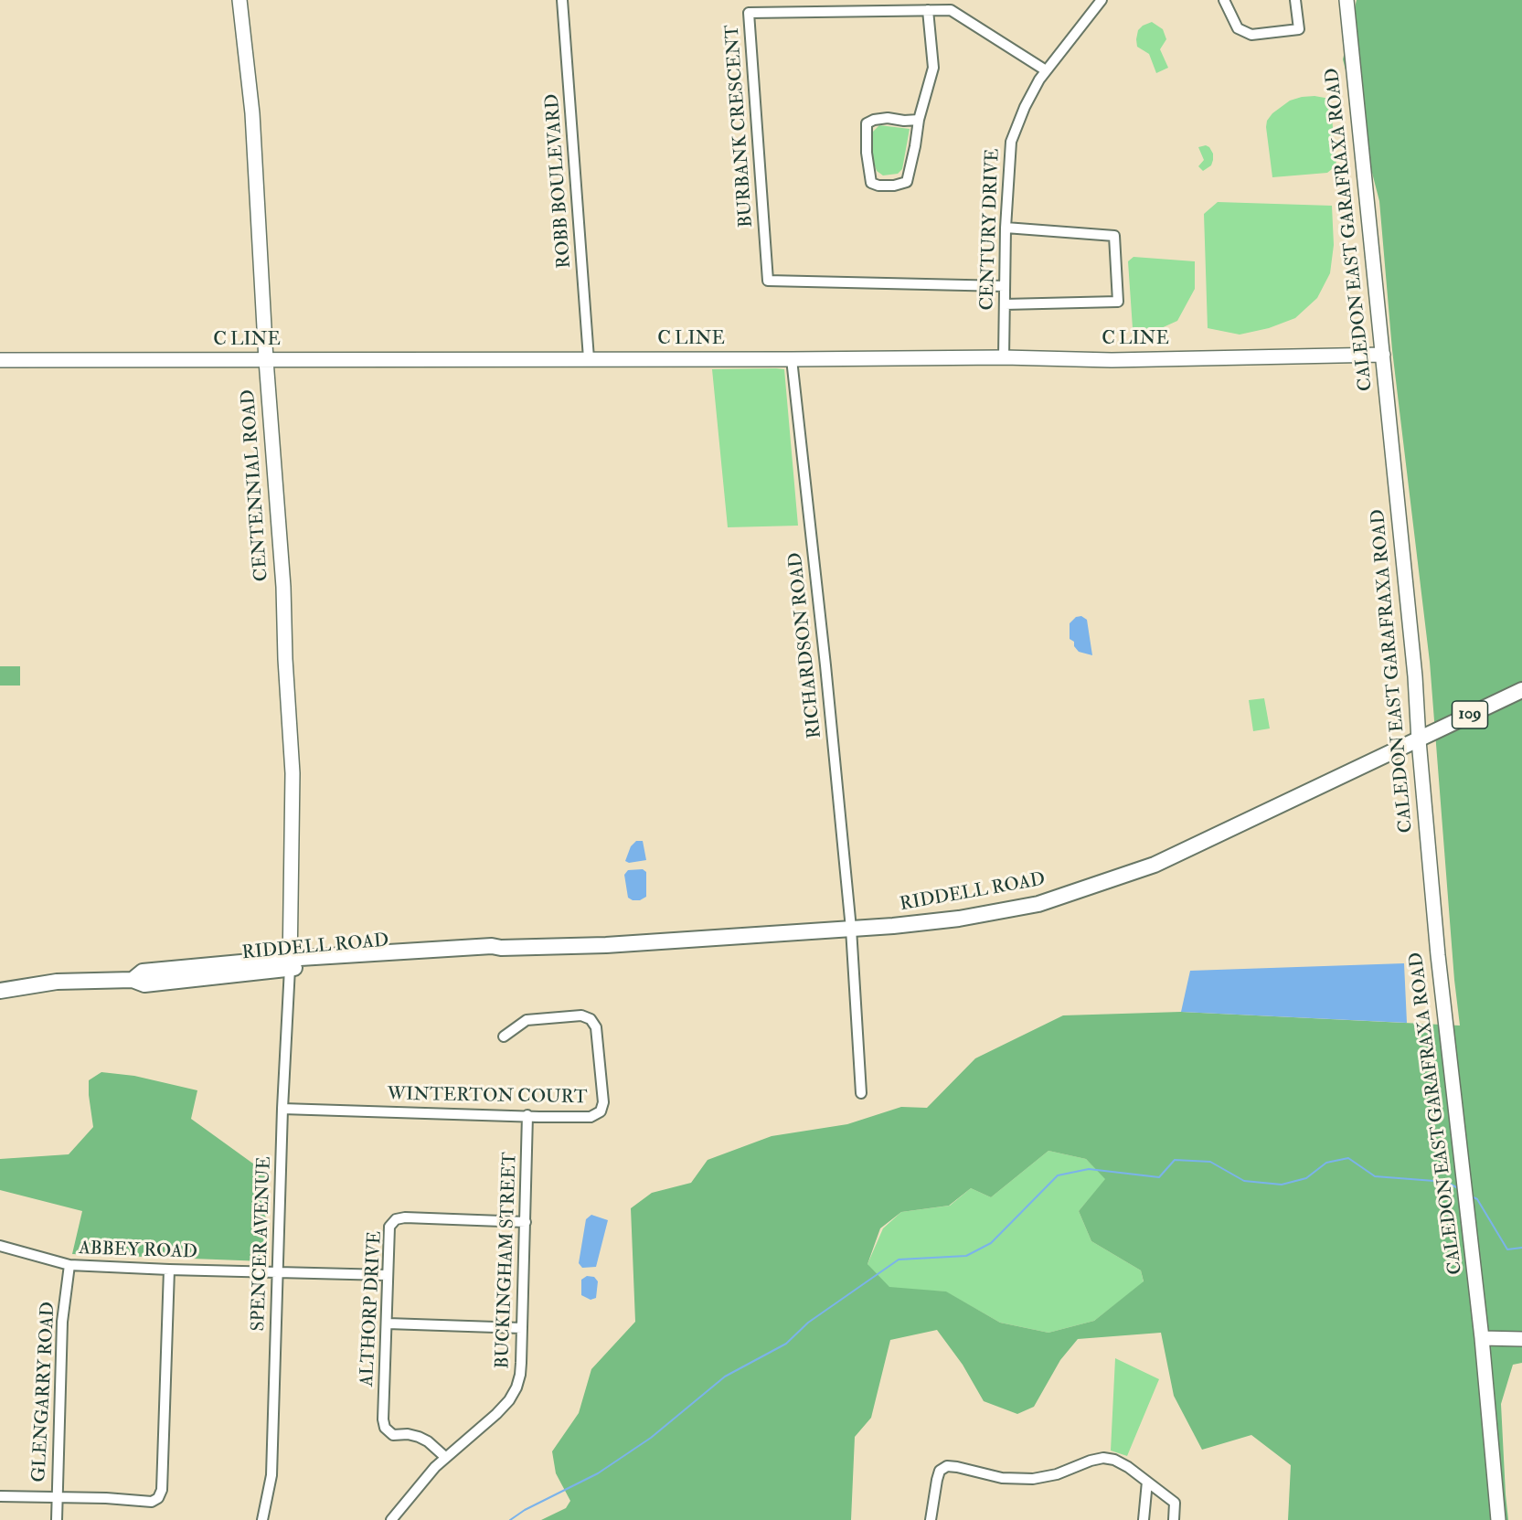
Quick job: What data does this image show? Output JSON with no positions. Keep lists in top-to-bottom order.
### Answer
{
  "streets": {
    "main road": ["109", "RIDDELL ROAD"],
    "street": [
      "BURBANK CRESCENT",
      "ROBB BOULEVARD",
      "CENTURY DRIVE",
      "CALEDON EAST GARAFRAXA ROAD",
      "C LINE",
      "CENTENNIAL ROAD",
      "RICHARDSON ROAD",
      "WINTERTON COURT",
      "SPENCER AVENUE",
      "ABBEY ROAD",
      "BUCKINGHAM STREET",
      "ALTHORP DRIVE",
      "GLENGARRY ROAD"
    ]
  },
  "crossings": [
    ["BURBANK CRESCENT", "CENTURY DRIVE"],
    ["ROBB BOULEVARD", "C LINE"],
    ["CENTURY DRIVE", "C LINE"],
    ["CALEDON EAST GARAFRAXA ROAD", "C LINE"],
    ["CALEDON EAST GARAFRAXA ROAD", "109"],
    ["CALEDON EAST GARAFRAXA ROAD", "RIDDELL ROAD"],
    ["C LINE", "CENTENNIAL ROAD"],
    ["C LINE", "RICHARDSON ROAD"],
    ["CENTENNIAL ROAD", "RIDDELL ROAD"],
    ["CENTENNIAL ROAD", "SPENCER AVENUE"],
    ["RICHARDSON ROAD", "RIDDELL ROAD"],
    ["109", "RIDDELL ROAD"],
    ["RIDDELL ROAD", "SPENCER AVENUE"],
    ["WINTERTON COURT", "SPENCER AVENUE"],
    ["WINTERTON COURT", "BUCKINGHAM STREET"],
    ["SPENCER AVENUE", "ABBEY ROAD"],
    ["ABBEY ROAD", "ALTHORP DRIVE"],
    ["ABBEY ROAD", "GLENGARRY ROAD"],
    ["BUCKINGHAM STREET", "ALTHORP DRIVE"]
  ]
}
